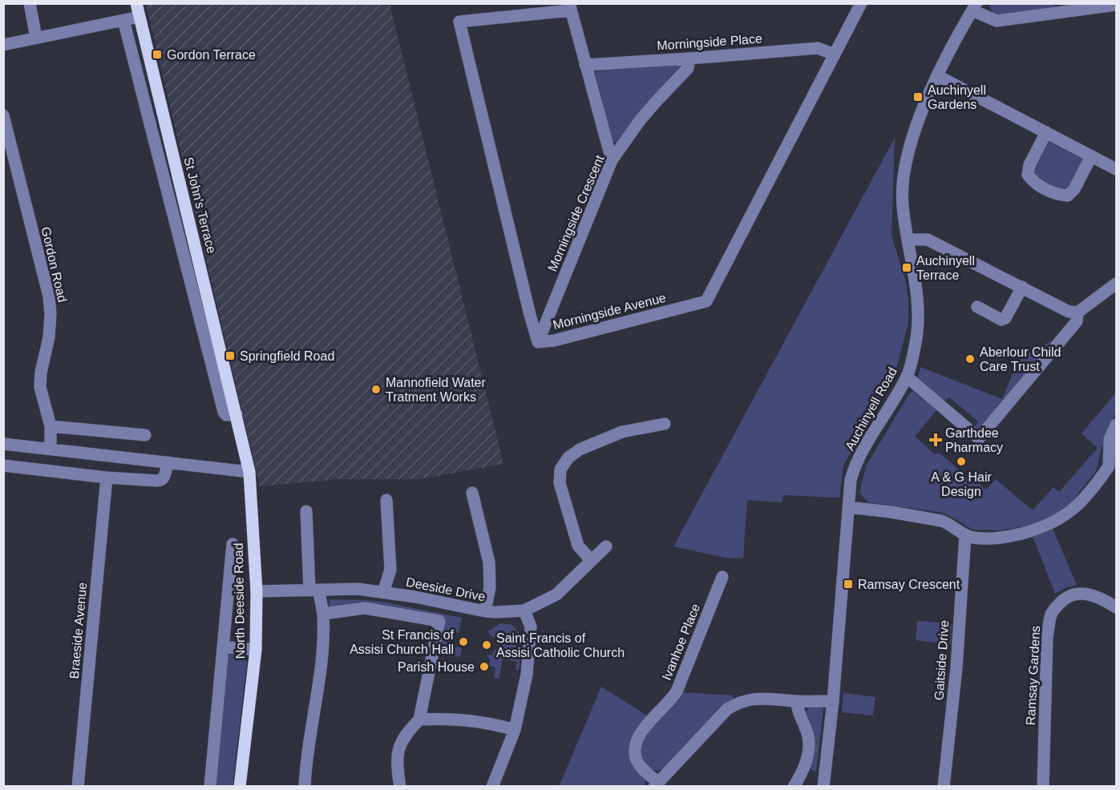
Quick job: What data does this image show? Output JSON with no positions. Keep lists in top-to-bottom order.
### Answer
{
  "streets": {
    "main road": ["St John's Terrace", "North Deeside Road"],
    "street": [
      "Morningside Place",
      "Morningside Crescent",
      "Gordon Road",
      "Morningside Avenue",
      "Auchinyell Road",
      "Deeside Drive",
      "Braeside Avenue",
      "Ivanhoe Place",
      "Gaitside Drive",
      "Ramsay Gardens"
    ]
  },
  "crossings": [
    ["Morningside Place", "Morningside Crescent"],
    ["Morningside Place", "Morningside Avenue"],
    ["St John's Terrace", "North Deeside Road"],
    ["Morningside Crescent", "Morningside Avenue"],
    ["Deeside Drive", "North Deeside Road"]
  ],
  "places": {
    "transit": [
      "Gordon Terrace",
      "Auchinyell Gardens",
      "Auchinyell Terrace",
      "Springfield Road",
      "Ramsay Crescent"
    ],
    "other": [
      "Aberlour Child Care Trust",
      "Mannofield Water Tratment Works",
      "A & G Hair Design",
      "St Francis of Assisi Church Hall",
      "Saint Francis of Assisi Catholic Church",
      "Parish House"
    ],
    "health": ["Garthdee Pharmacy"]
  }
}
